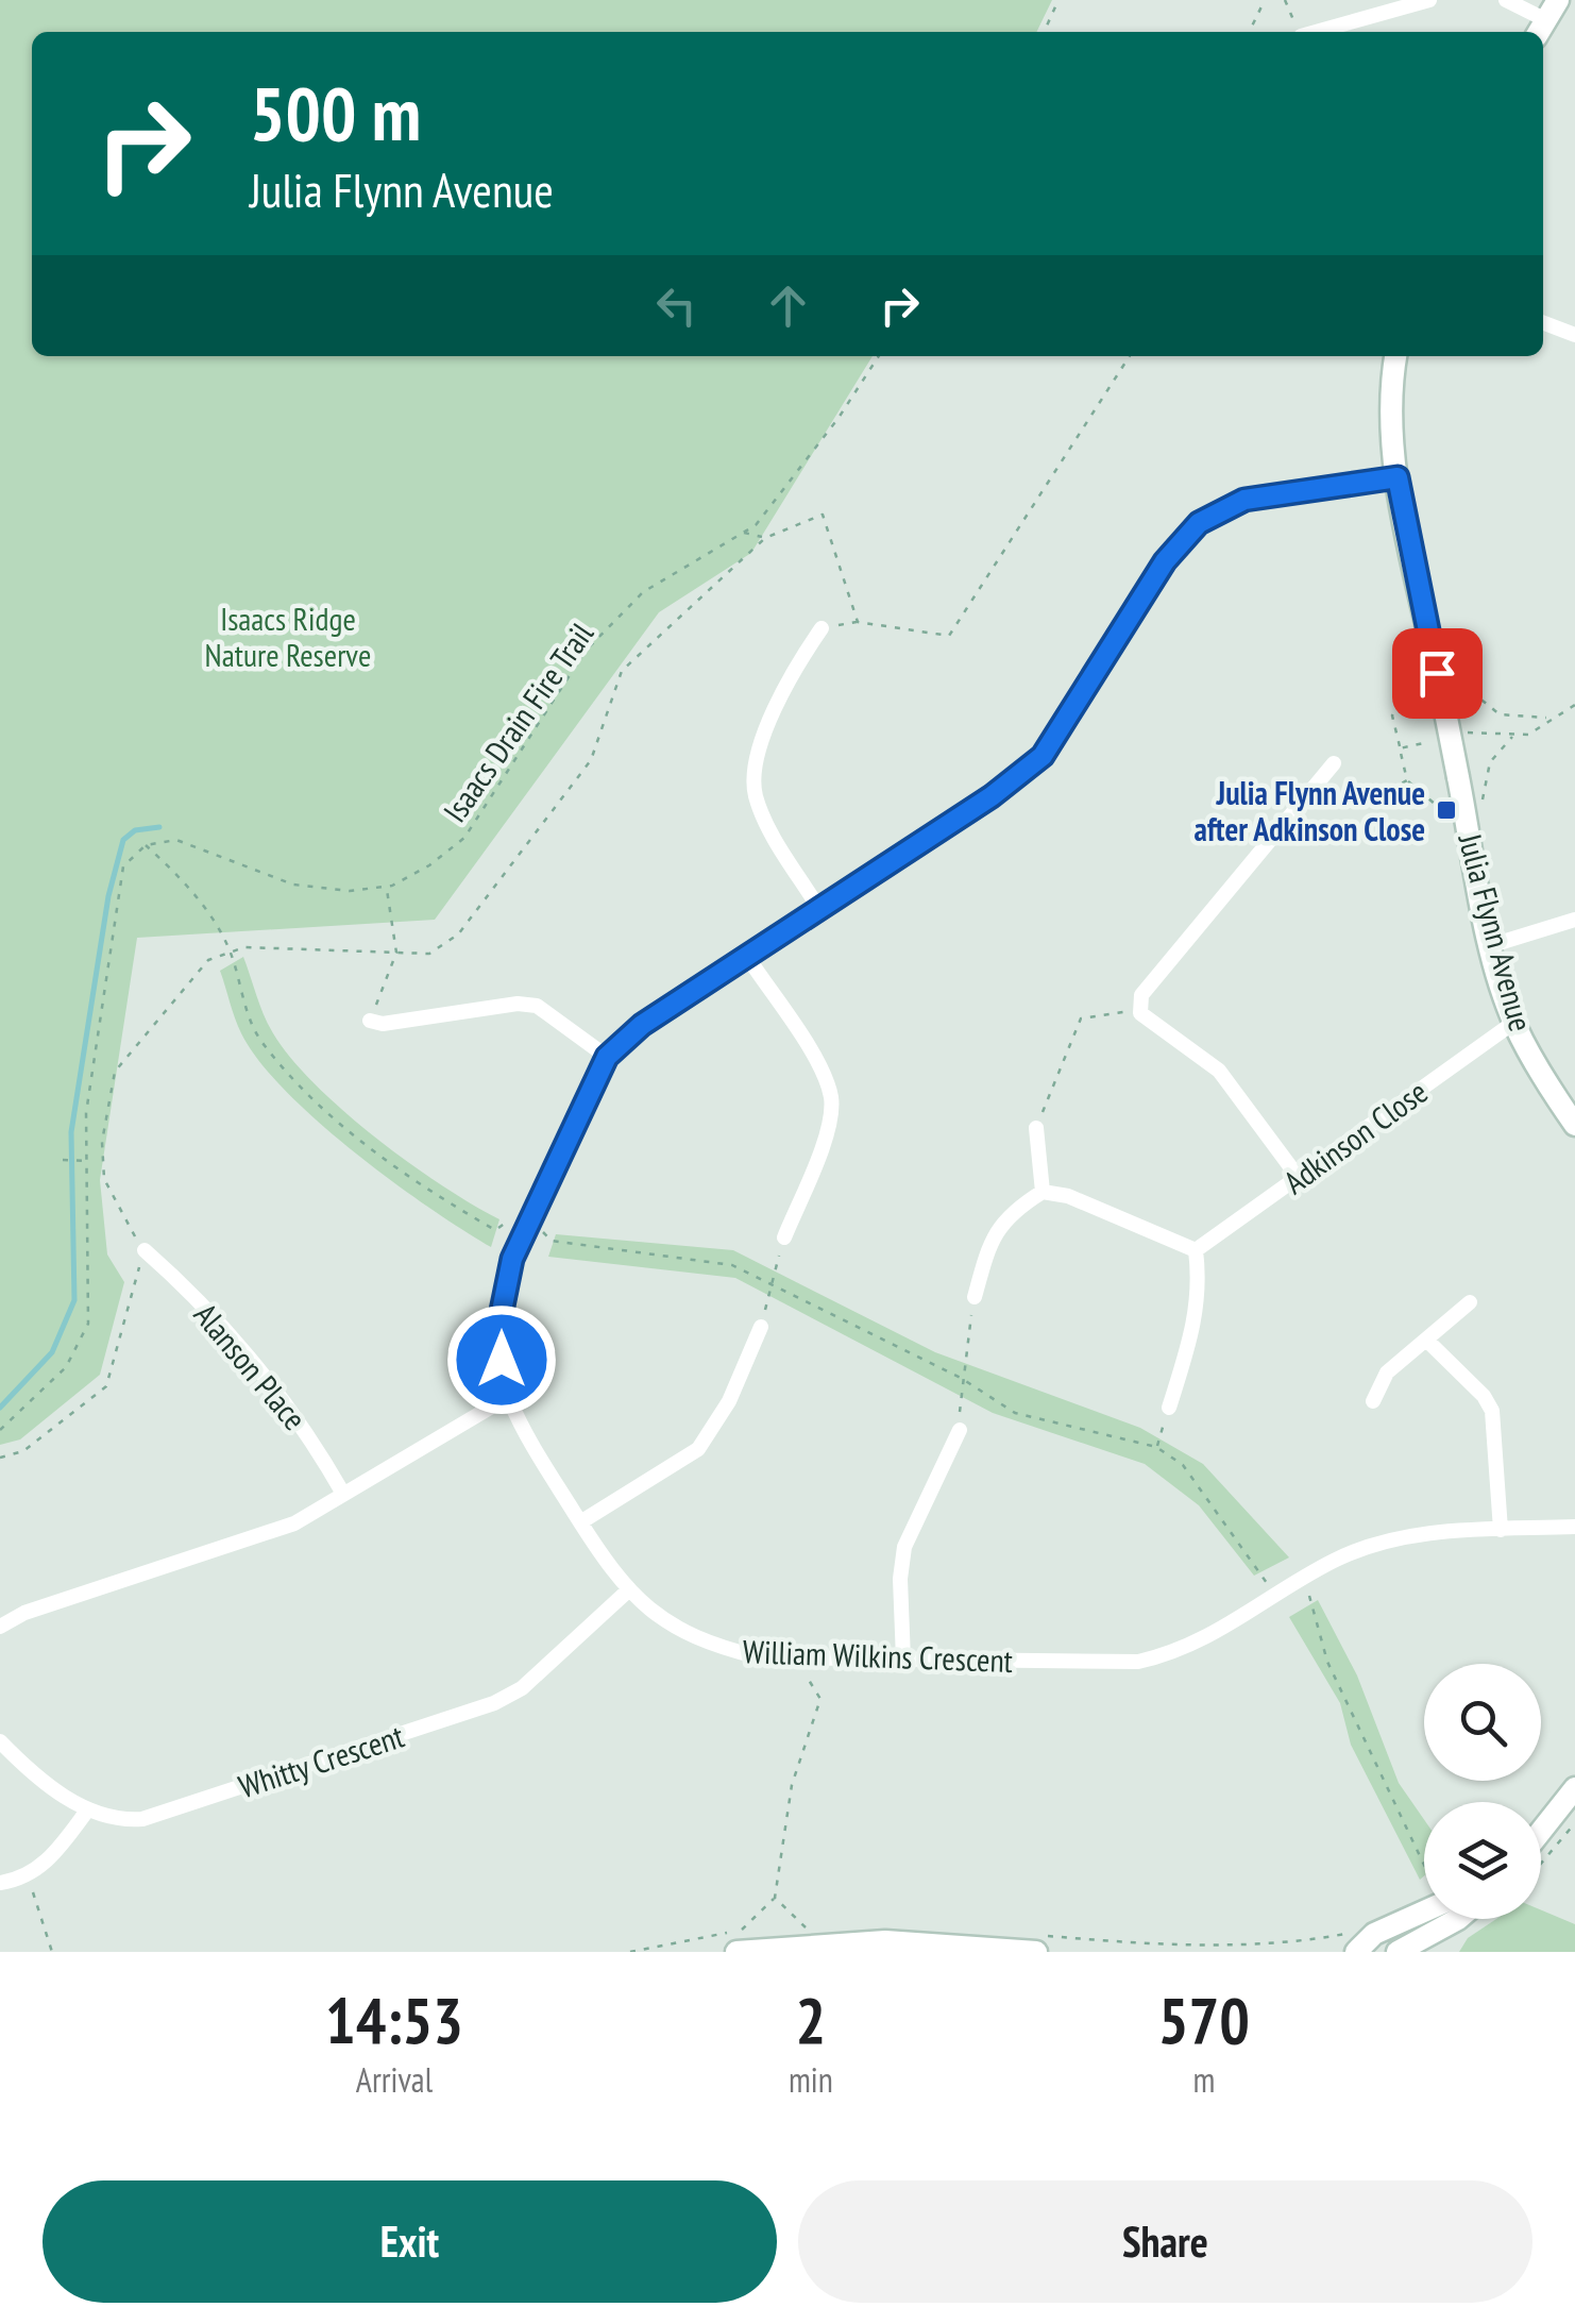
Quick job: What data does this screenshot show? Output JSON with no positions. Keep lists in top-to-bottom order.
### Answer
{
  "streets": {
    "street": [
      "Julia Flynn Avenue",
      "Adkinson Close",
      "Alanson Place",
      "William Wilkins Crescent",
      "Whitty Crescent"
    ],
    "path": ["Isaacs Drain Fire Trail"]
  },
  "crossings": [
    ["Julia Flynn Avenue", "Adkinson Close"],
    ["Julia Flynn Avenue", "William Wilkins Crescent"],
    ["William Wilkins Crescent", "Whitty Crescent"]
  ],
  "parks": ["Isaacs Ridge Nature Reserve"],
  "places": {
    "transit": ["Julia Flynn Avenue after Adkinson Close"]
  },
  "page": {
    "turn": ["500 m", "Julia Flynn Avenue"],
    "eta": [
      "14:53",
      "Arrival",
      "2",
      "min",
      "570",
      "m"
    ],
    "buttons": ["Exit", "Share"]
  }
}
